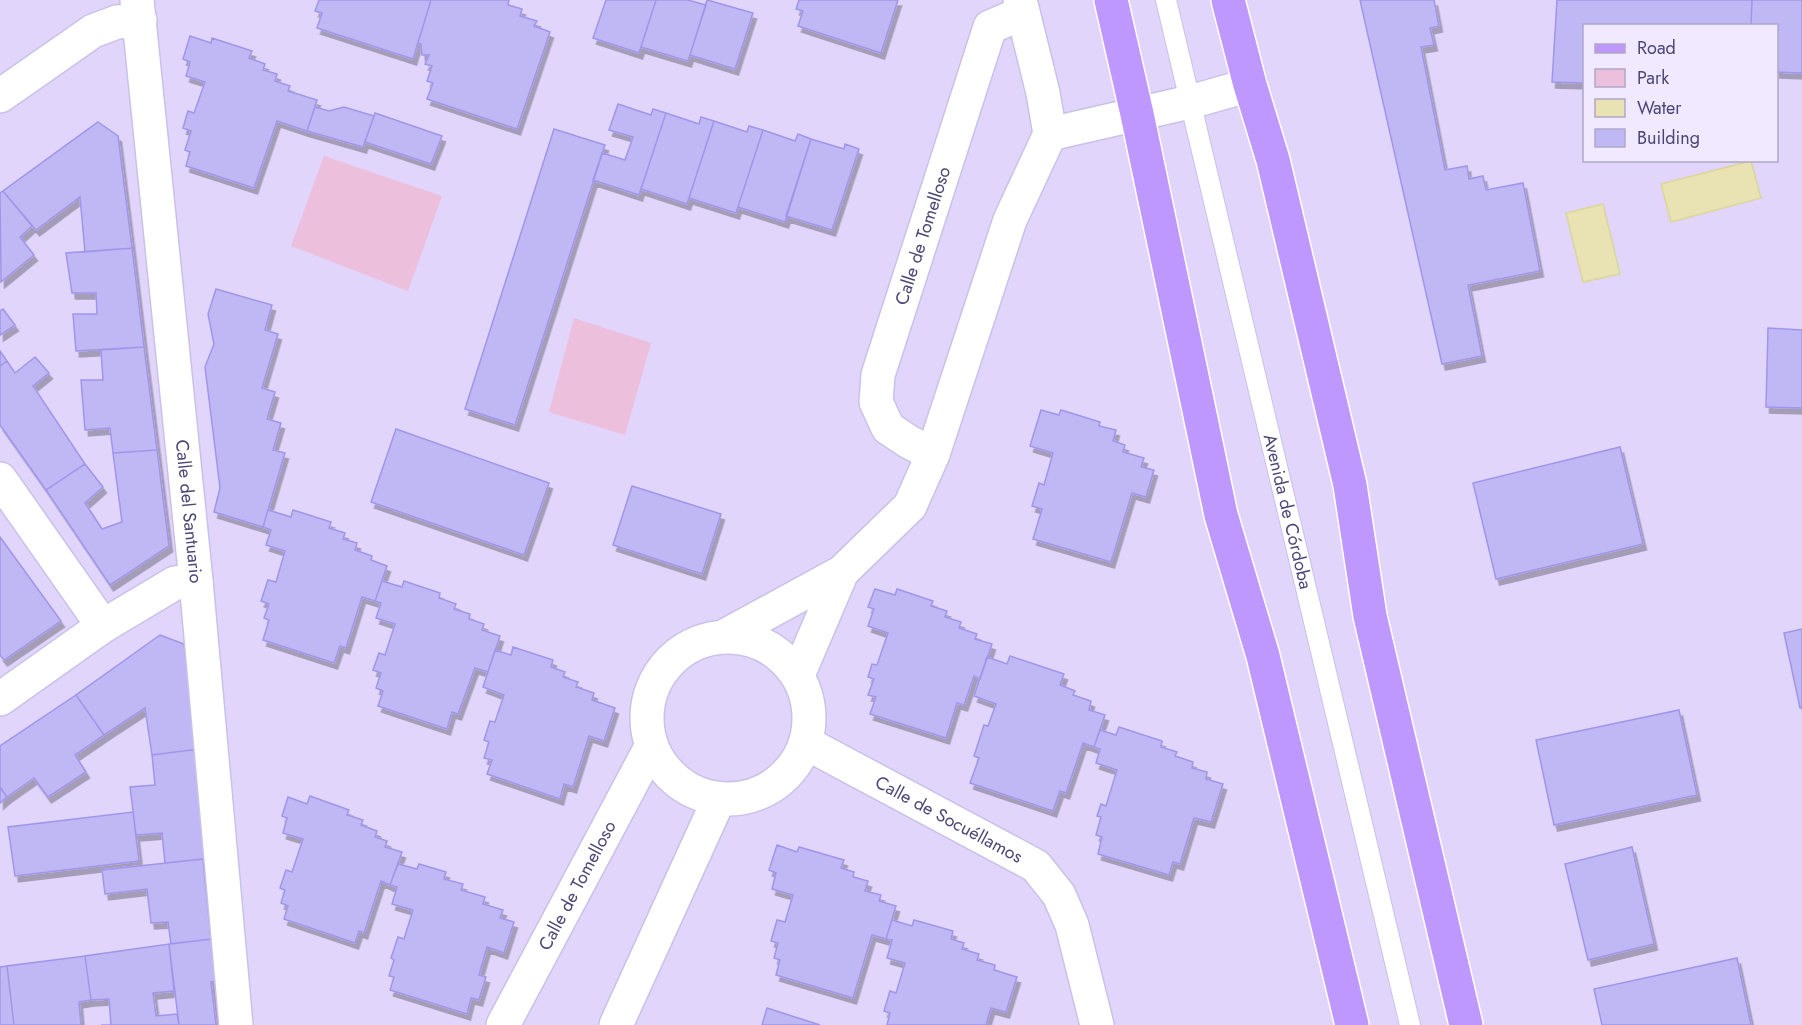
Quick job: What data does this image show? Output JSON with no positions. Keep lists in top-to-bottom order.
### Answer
{
  "streets": {
    "street": ["Calle de Tomelloso", "Calle del Santuario", "Calle de Socuéllamos"],
    "lane": ["Avenida de Córdoba"]
  },
  "crossings": [
    ["Calle de Tomelloso", "Calle de Socuéllamos"]
  ],
  "legend": [
    "Road",
    "Park",
    "Water",
    "Building"
  ]
}
